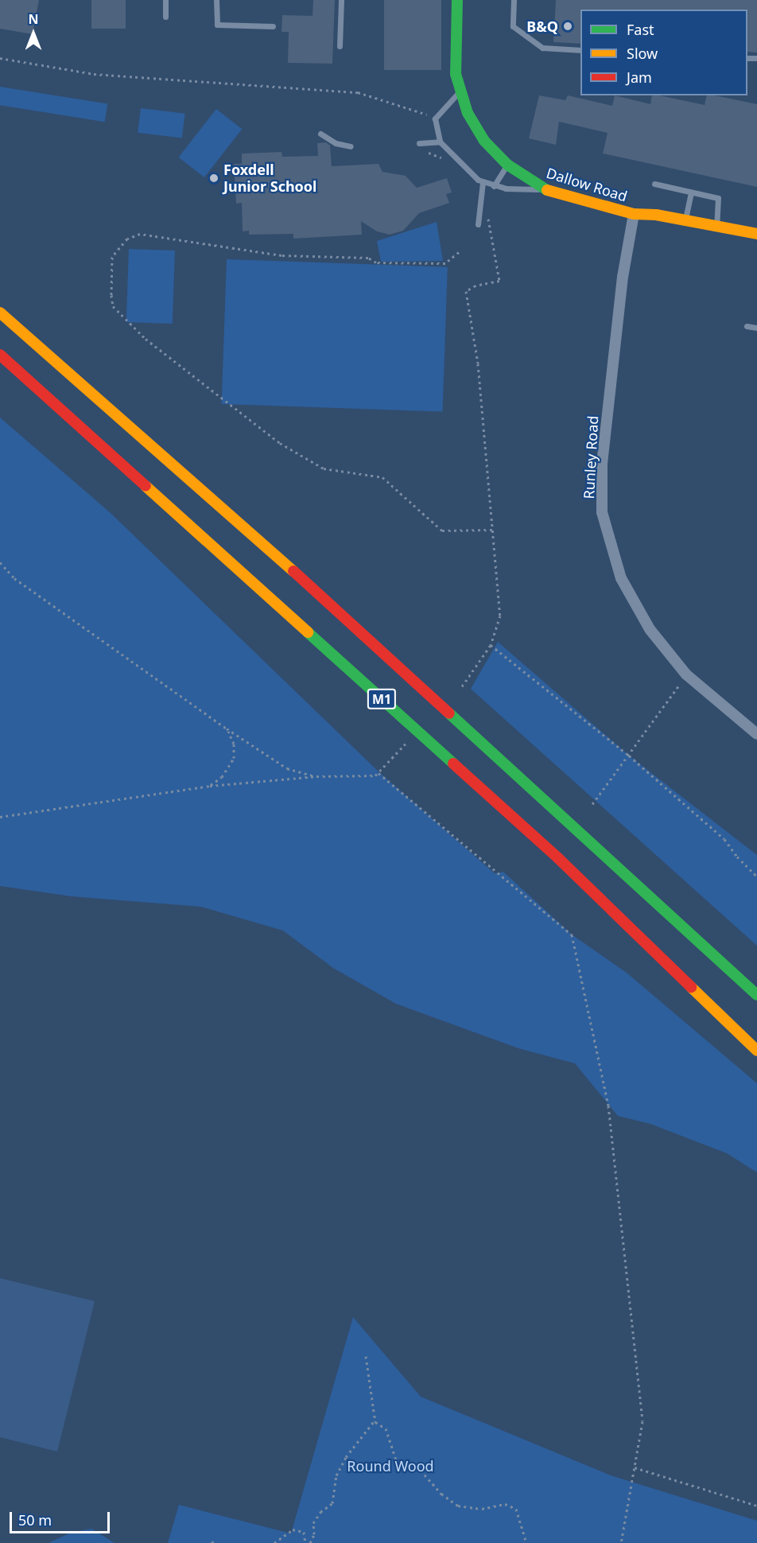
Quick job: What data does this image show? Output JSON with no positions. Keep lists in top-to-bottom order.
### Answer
{
  "streets": {
    "main road": ["Dallow Road", "M1"],
    "street": ["Runley Road"]
  },
  "crossings": [
    ["Dallow Road", "Runley Road"]
  ],
  "parks": ["Round Wood"],
  "places": ["B&Q", "Foxdell Junior School"],
  "legend": ["Fast", "Slow", "Jam"],
  "scale_bar": "50 m",
  "north": "top"
}
